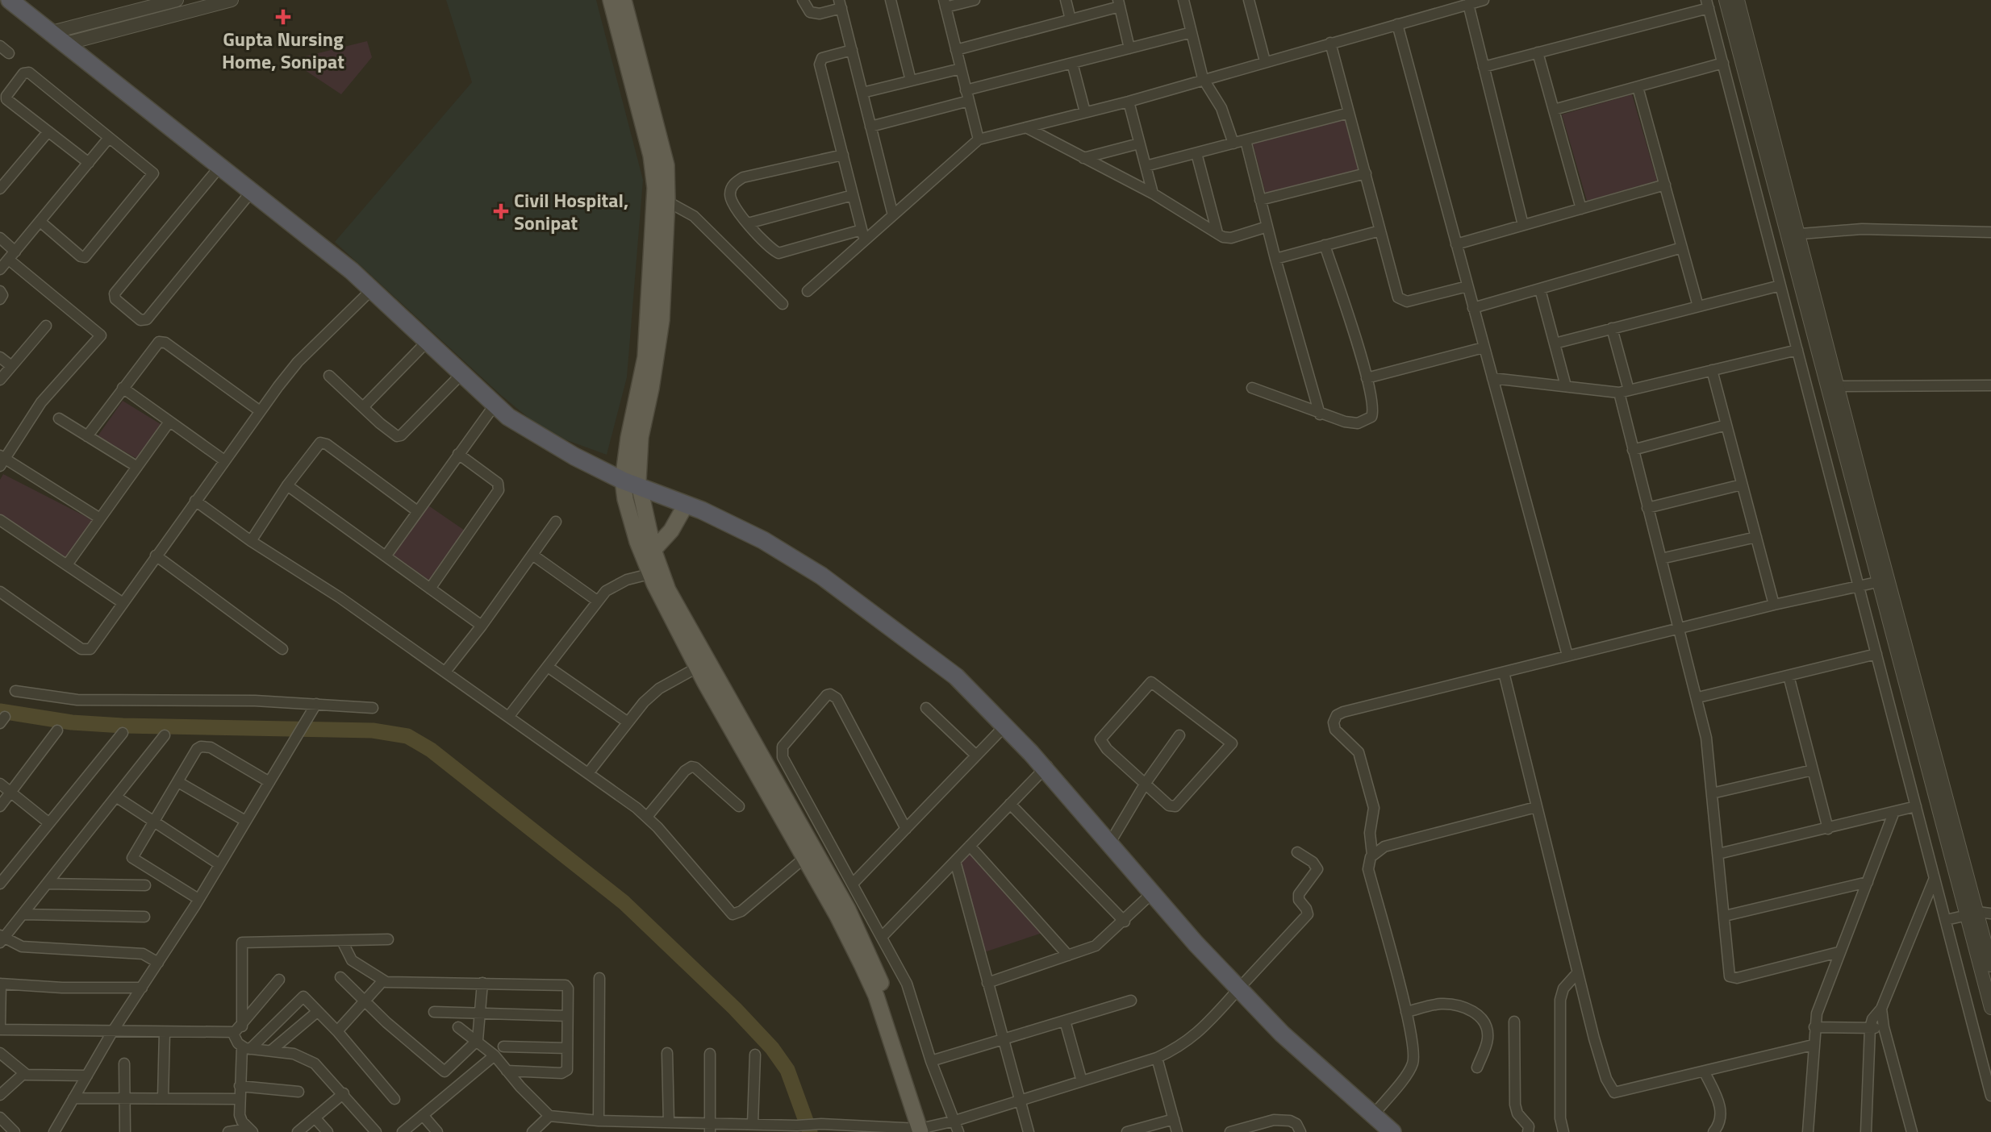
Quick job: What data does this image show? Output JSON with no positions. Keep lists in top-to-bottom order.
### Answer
{
  "places": {
    "health": ["Gupta Nursing Home, Sonipat", "Civil Hospital, Sonipat"]
  }
}
